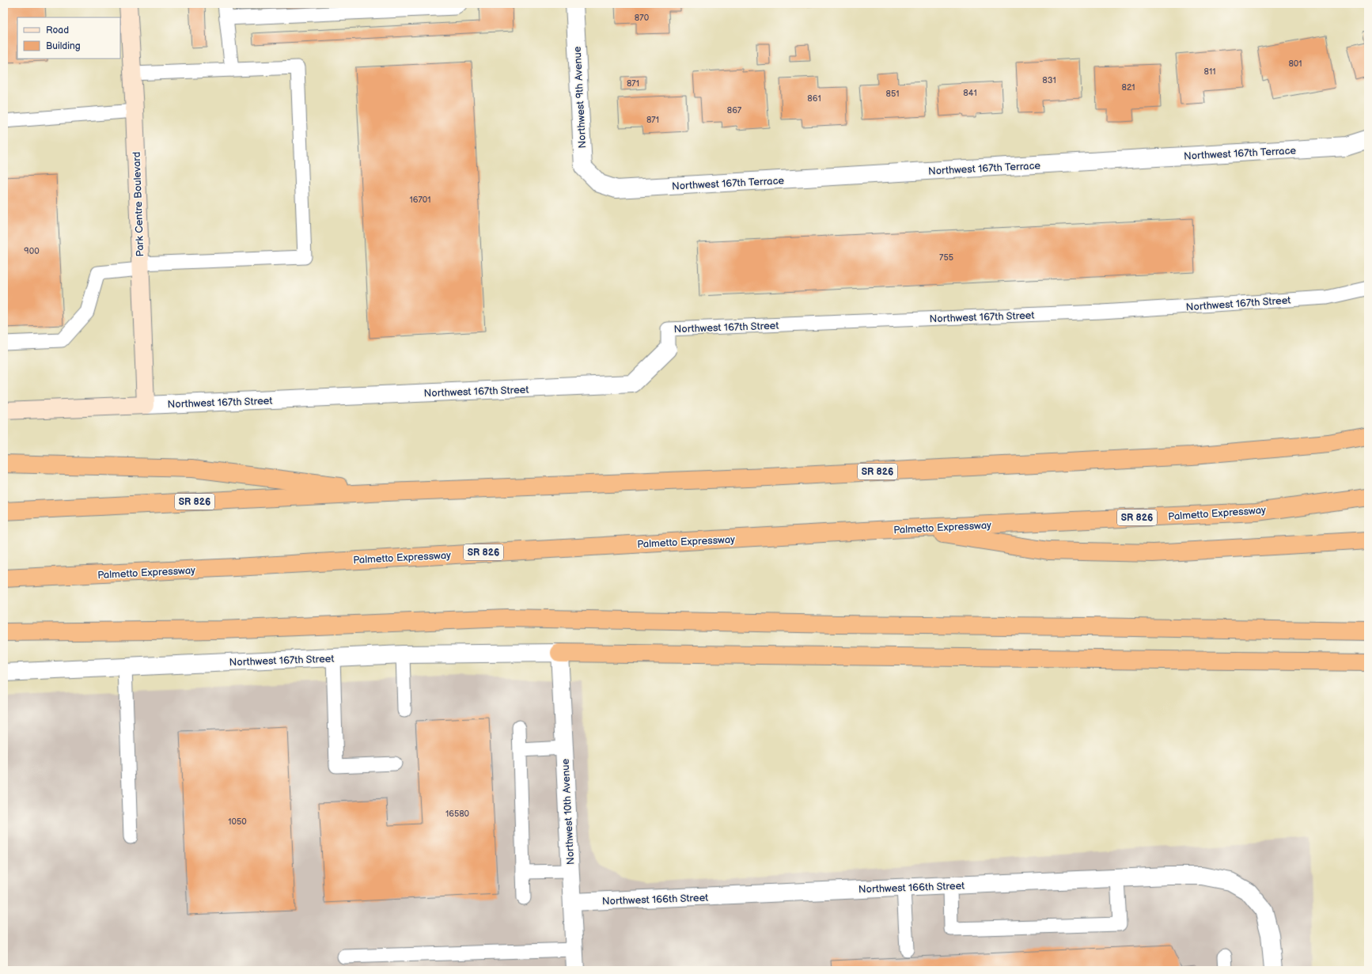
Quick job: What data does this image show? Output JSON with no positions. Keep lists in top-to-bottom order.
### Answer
{
  "streets": {
    "highway": ["SR 826", "Palmetto Expressway"],
    "street": [
      "Northwest 9th Avenue",
      "Northwest 167th Terrace",
      "Park Centre Boulevard",
      "Northwest 167th Street",
      "Northwest 10th Avenue",
      "Northwest 166th Street"
    ]
  },
  "crossings": [
    ["Northwest 9th Avenue", "Northwest 167th Terrace"],
    ["Park Centre Boulevard", "Northwest 167th Street"],
    ["Northwest 167th Street", "Northwest 10th Avenue"],
    ["Northwest 10th Avenue", "Northwest 166th Street"]
  ],
  "house_numbers": [
    "870",
    "801",
    "811",
    "831",
    "871",
    "821",
    "841",
    "851",
    "861",
    "867",
    "871",
    "16701",
    "900",
    "755",
    "16580",
    "1050"
  ],
  "legend": ["Road", "Building"]
}
